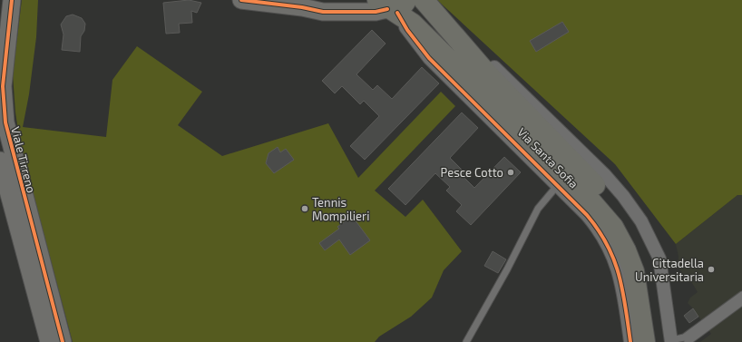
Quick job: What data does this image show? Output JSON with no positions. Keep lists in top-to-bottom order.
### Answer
{
  "streets": {
    "main road": ["Via Santa Sofia"],
    "street": ["Viale Tirreno"]
  },
  "places": ["Pesce Cotto", "Tennis Mompilieri", "Cittadella Universitaria"]
}
